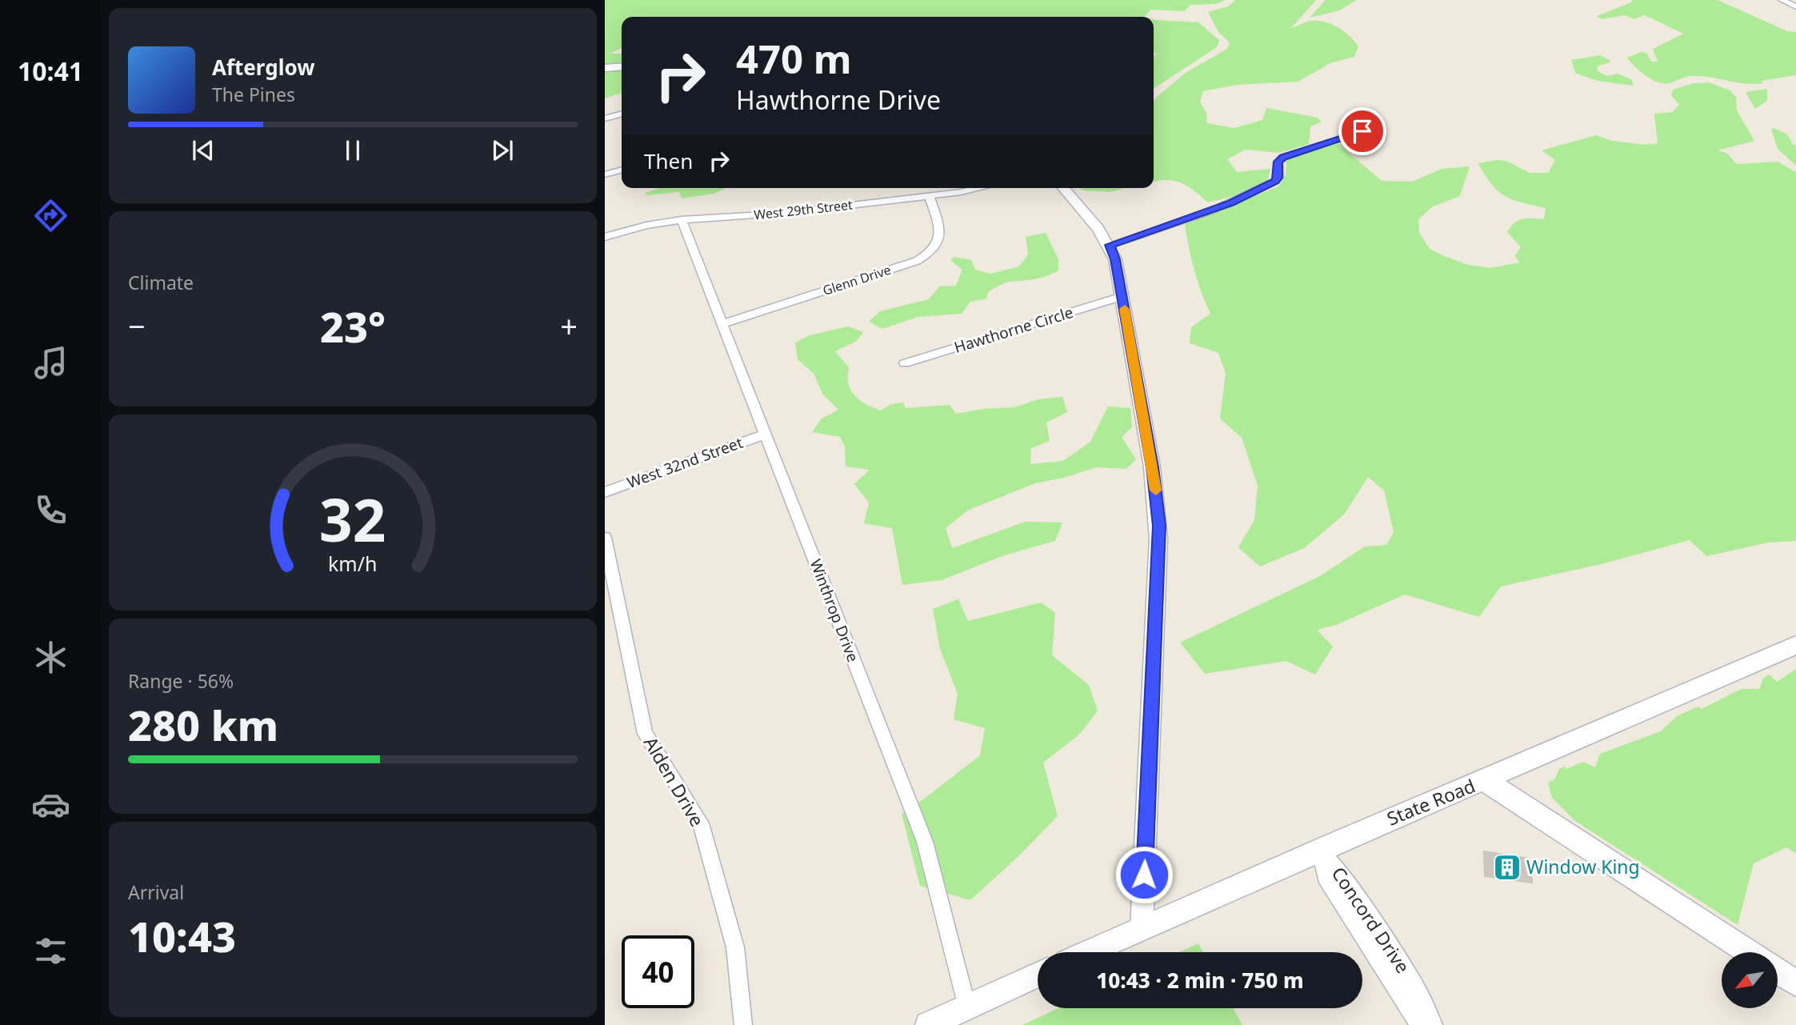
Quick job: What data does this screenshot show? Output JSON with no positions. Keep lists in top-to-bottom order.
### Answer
{
  "streets": {
    "main road": ["State Road"],
    "street": [
      "West 29th Street",
      "Glenn Drive",
      "Hawthorne Circle",
      "West 32nd Street",
      "Winthrop Drive",
      "Alden Drive",
      "Concord Drive"
    ]
  },
  "crossings": [
    ["West 29th Street", "Glenn Drive"],
    ["West 29th Street", "Winthrop Drive"],
    ["Glenn Drive", "Winthrop Drive"],
    ["West 32nd Street", "Winthrop Drive"],
    ["State Road", "Concord Drive"]
  ],
  "places": {
    "building": ["Window King"]
  },
  "north": "bottom left",
  "page": {
    "tabs": "10:41",
    "turn": ["470 m", "Hawthorne Drive"],
    "song": ["Afterglow", "The Pines"],
    "then": "Then",
    "tile": [
      "Climate",
      ["Range · 56%", "280 km"],
      ["Arrival", "10:43"]
    ],
    "heat": ["−", "23°", "+"],
    "limit": "40",
    "trip": "10:43 · 2 min · 750 m",
    "gauge": ["32", "km/h"]
  }
}
